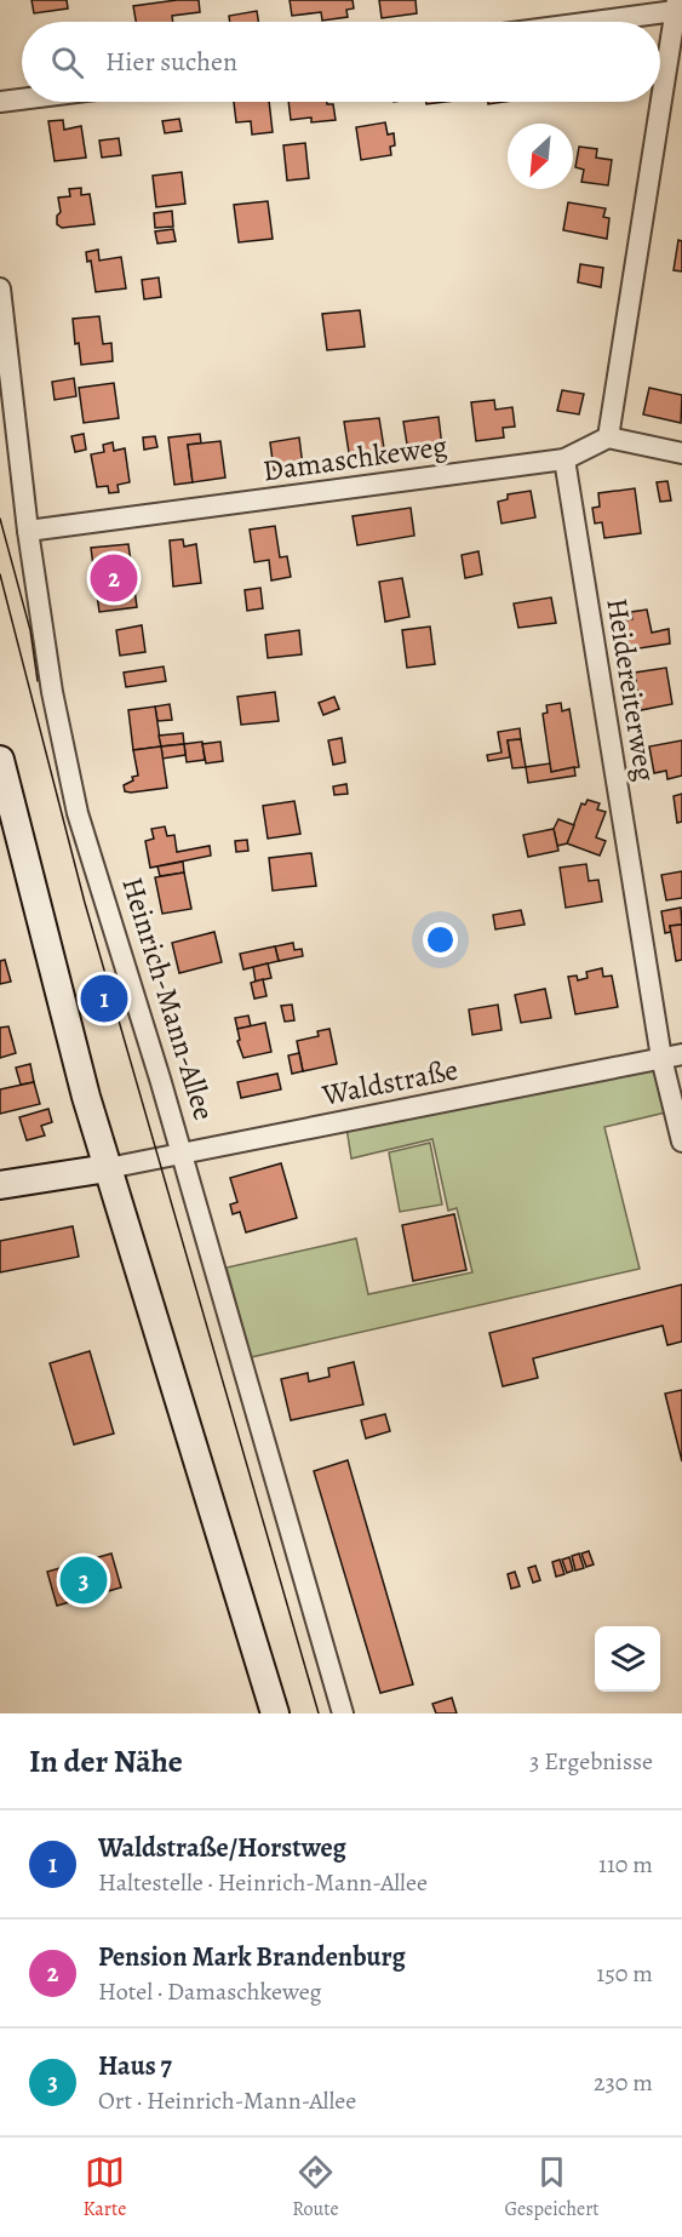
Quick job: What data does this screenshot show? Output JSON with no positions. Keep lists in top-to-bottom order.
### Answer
{
  "streets": {
    "street": [
      "Damaschkeweg",
      "Heidereiterweg",
      "Heinrich-Mann-Allee",
      "Waldstraße"
    ]
  },
  "crossings": [
    ["Damaschkeweg", "Heidereiterweg"],
    ["Damaschkeweg", "Heinrich-Mann-Allee"],
    ["Heidereiterweg", "Waldstraße"],
    ["Heinrich-Mann-Allee", "Waldstraße"]
  ],
  "north": "bottom left",
  "page": {
    "search": "Hier suchen",
    "pins": ["2", "1", "3"],
    "heading": ["In der Nähe", "3 Ergebnisse"],
    "list": [
      {
        "mark": "1",
        "name": "Waldstraße/Horstweg",
        "note": "Haltestelle · Heinrich-Mann-Allee",
        "value": "110 m"
      },
      {
        "mark": "2",
        "name": "Pension Mark Brandenburg",
        "note": "Hotel · Damaschkeweg",
        "value": "150 m"
      },
      {
        "mark": "3",
        "name": "Haus 7",
        "note": "Ort · Heinrich-Mann-Allee",
        "value": "230 m"
      }
    ],
    "nav": ["Karte", "Route", "Gespeichert"]
  }
}
